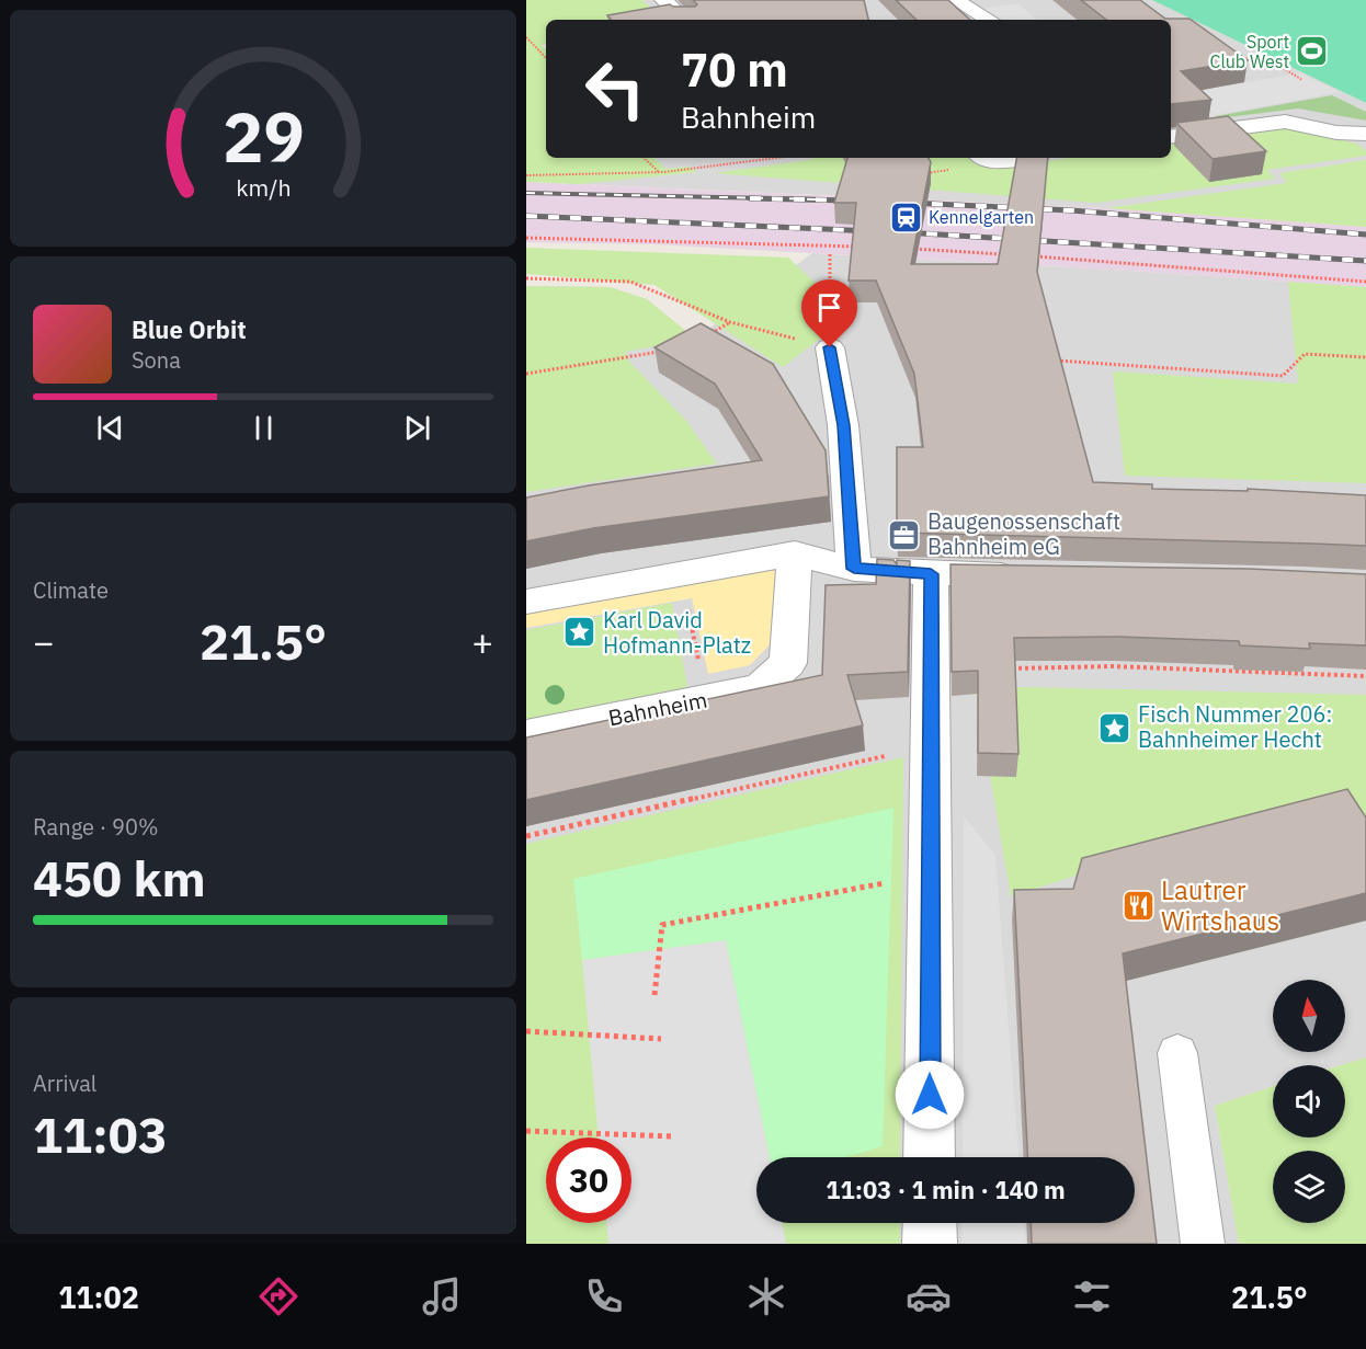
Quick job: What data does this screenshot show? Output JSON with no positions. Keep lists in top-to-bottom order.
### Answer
{
  "streets": {
    "street": ["Bahnheim"]
  },
  "places": {
    "sports": ["Sport Club West"],
    "station": ["Kennelgarten"],
    "office": ["Baugenossenschaft Bahnheim eG"],
    "place": ["Karl David Hofmann-Platz", "Fisch Nummer 206: Bahnheimer Hecht"],
    "restaurant": ["Lautrer Wirtshaus"]
  },
  "north": "top",
  "page": {
    "turn": ["70 m", "Bahnheim"],
    "song": ["Blue Orbit", "Sona"],
    "tile": [
      "Climate",
      ["Range · 90%", "450 km"],
      ["Arrival", "11:03"]
    ],
    "heat": ["−", "21.5°", "+"],
    "limit": "30",
    "trip": "11:03 · 1 min · 140 m",
    "tabs": ["11:02", "21.5°"],
    "gauge": ["29", "km/h"]
  }
}
